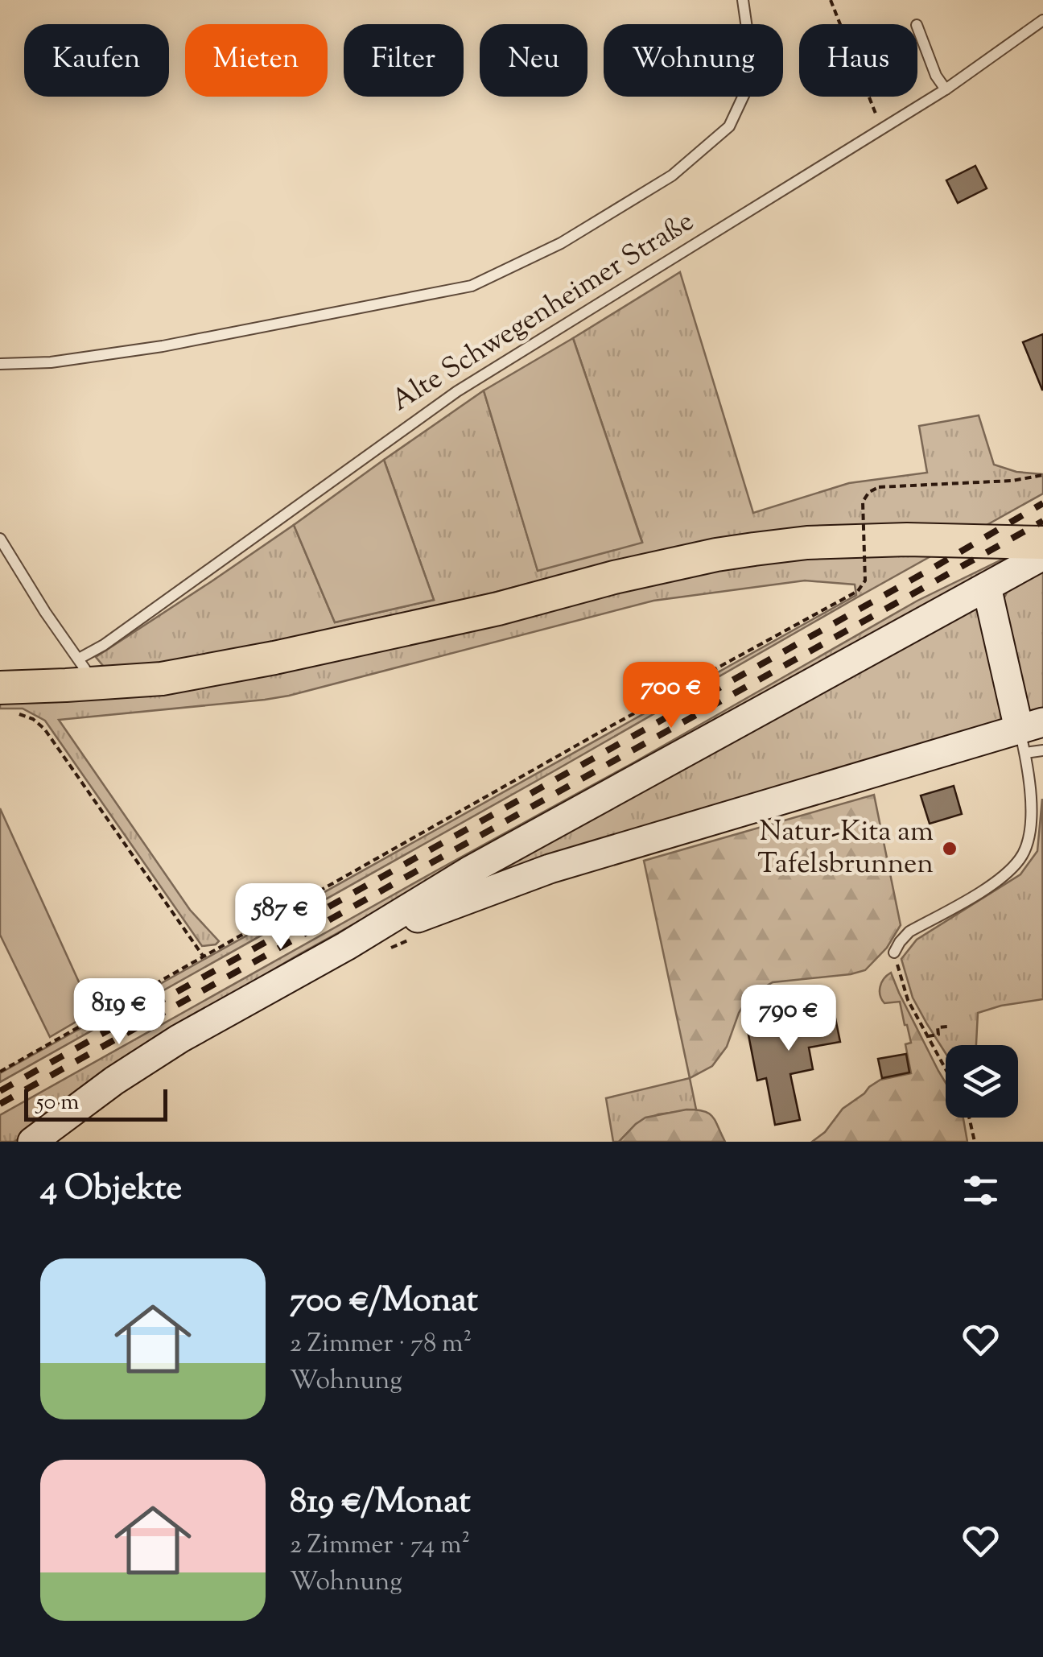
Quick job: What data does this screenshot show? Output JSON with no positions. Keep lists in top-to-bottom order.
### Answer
{
  "streets": {
    "lane": ["Alte Schwegenheimer Straße"]
  },
  "places": ["Natur-Kita am Tafelsbrunnen"],
  "scale_bar": "50 m",
  "page": {
    "chip": [
      "Kaufen",
      "Mieten",
      "Filter",
      "Neu",
      "Wohnung",
      "Haus"
    ],
    "price": [
      "700 €",
      "587 €",
      "819 €",
      "790 €"
    ],
    "scale": "50 m",
    "heading": "4 Objekte",
    "list": [
      {
        "name": "700 €/Monat",
        "note": "2 Zimmer · 78 m² · Wohnung"
      },
      {
        "name": "819 €/Monat",
        "note": "2 Zimmer · 74 m² · Wohnung"
      }
    ]
  }
}
